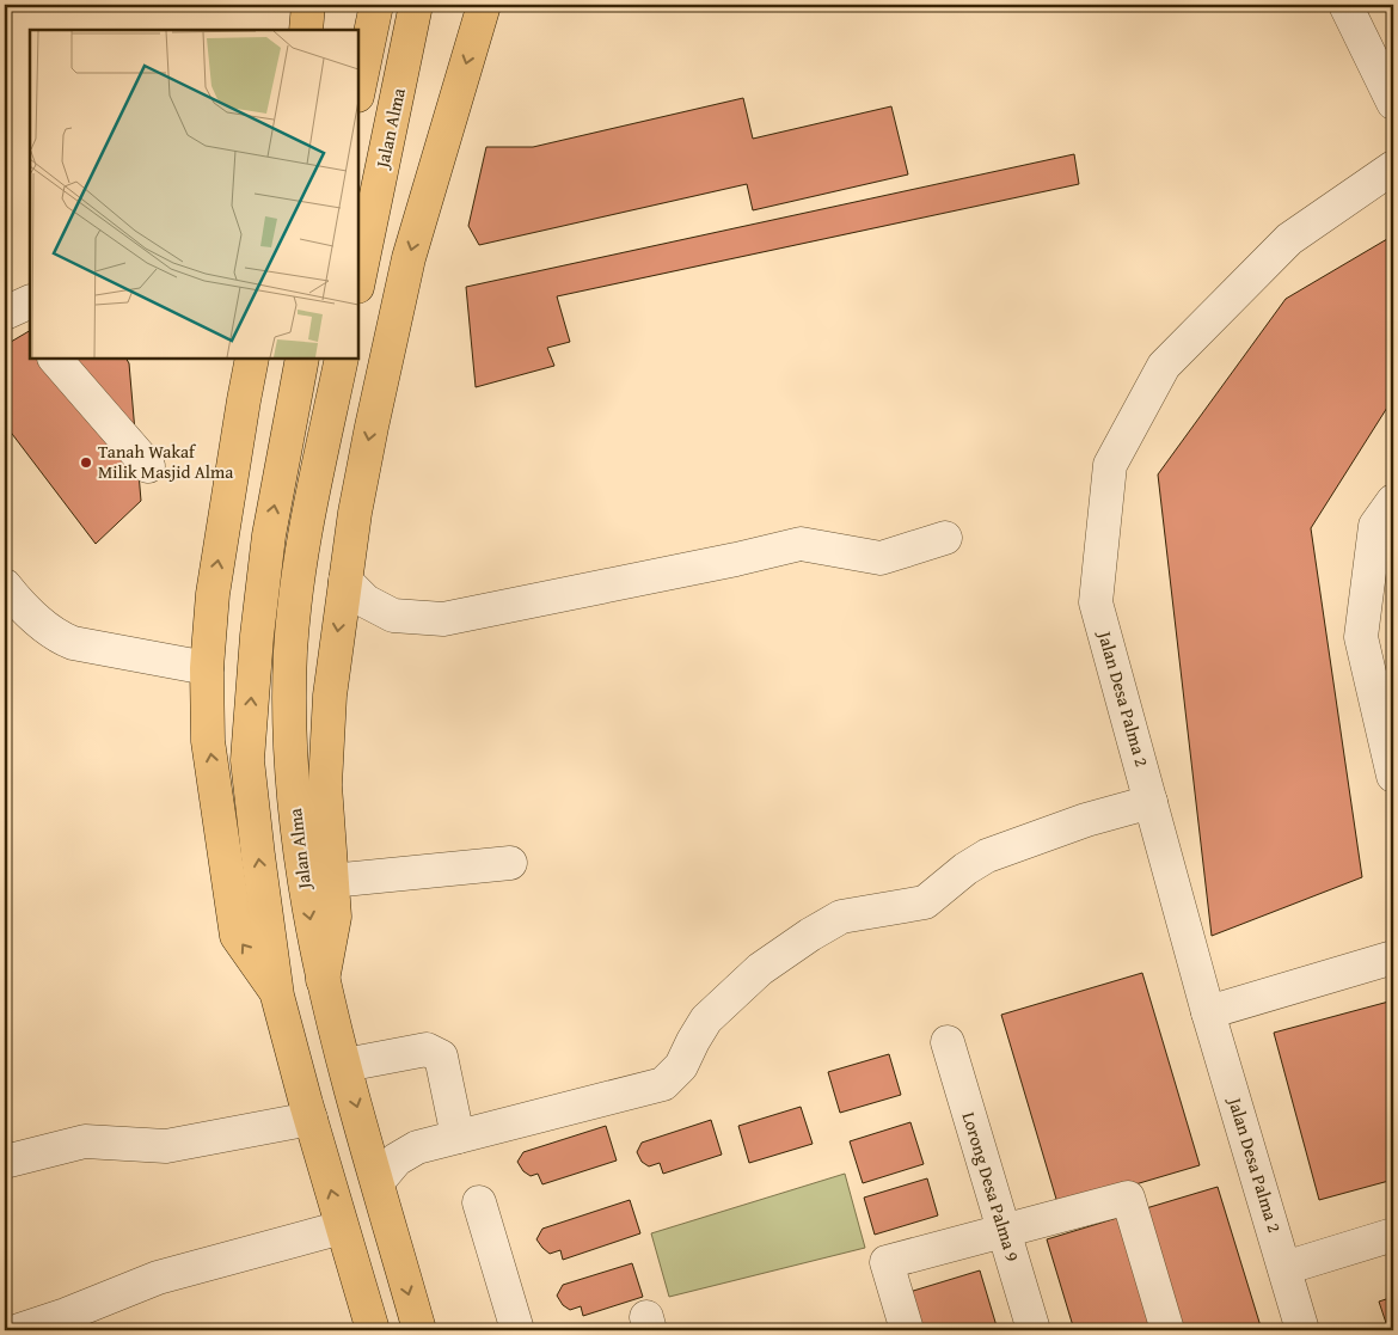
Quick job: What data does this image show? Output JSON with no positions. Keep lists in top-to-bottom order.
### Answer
{
  "streets": {
    "main road": ["Jalan Alma"],
    "street": ["Jalan Desa Palma 2", "Lorong Desa Palma 9"]
  },
  "places": ["Tanah Wakaf Milik Masjid Alma"]
}
